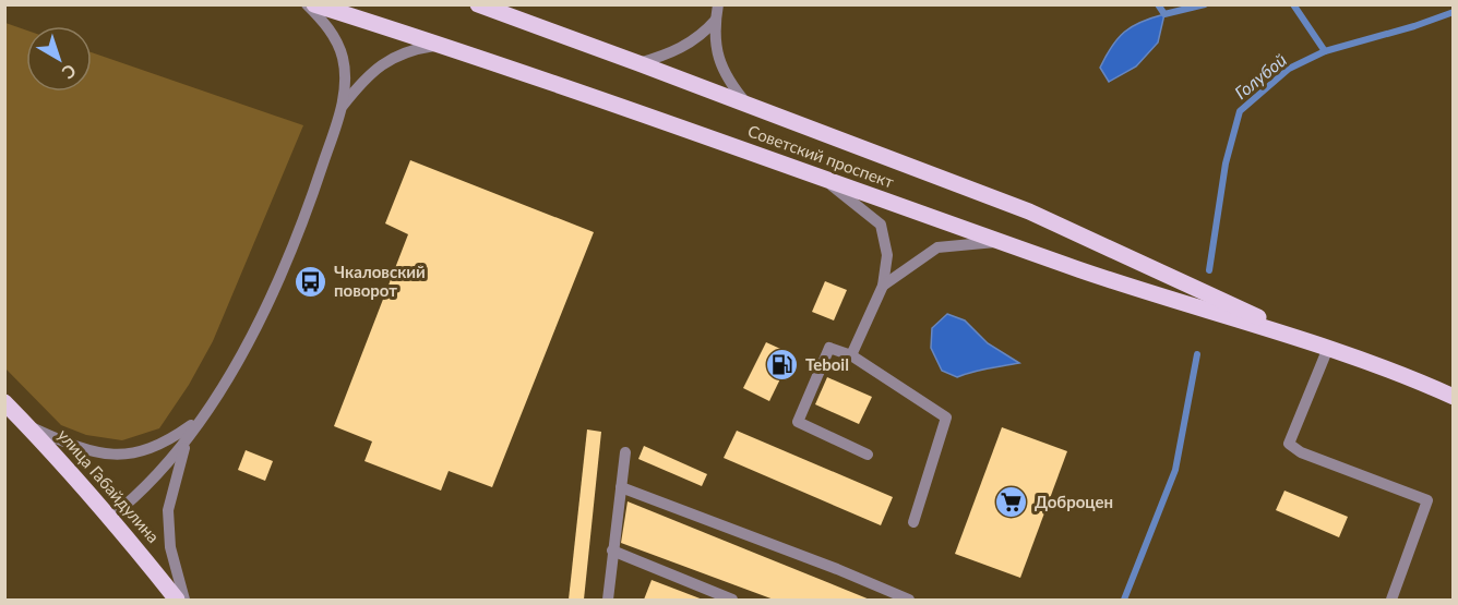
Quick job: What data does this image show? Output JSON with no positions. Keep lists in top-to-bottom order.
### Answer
{
  "streets": {
    "main road": ["Советский проспект", "улица Габайдулина"]
  },
  "water": ["Голубой"],
  "places": {
    "bus stop": ["Чкаловский поворот"],
    "fuel station": ["Teboil"],
    "supermarket": ["Доброцен"]
  },
  "north": "bottom right"
}
